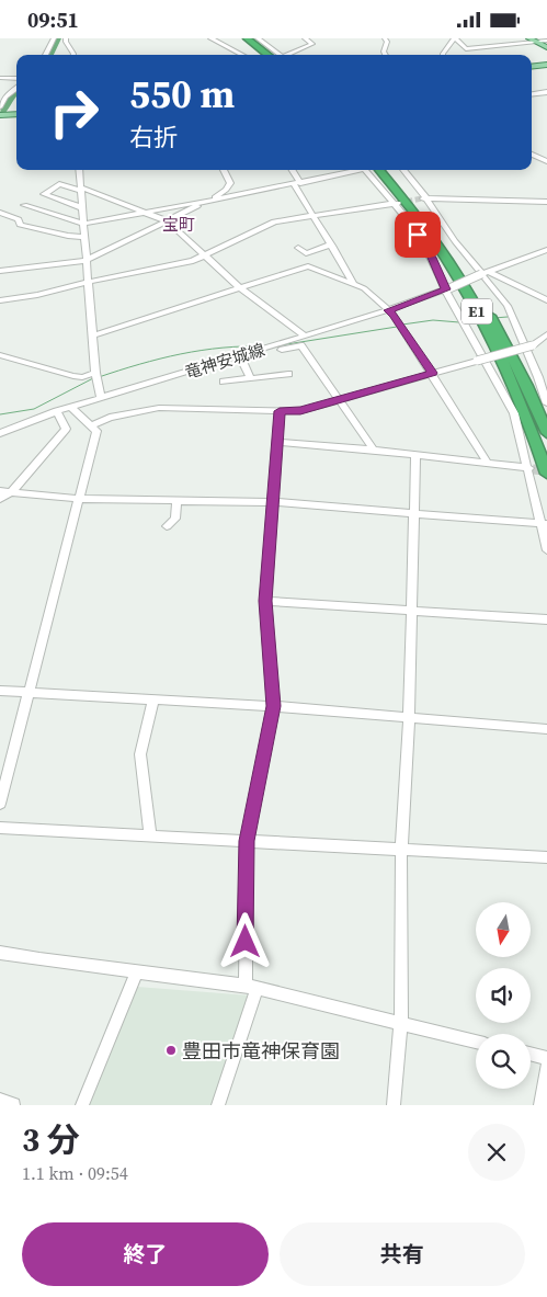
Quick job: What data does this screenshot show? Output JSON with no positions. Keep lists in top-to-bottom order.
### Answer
{
  "streets": {
    "highway": ["E1"],
    "street": ["竜神安城線"]
  },
  "districts": ["宝町"],
  "places": ["豊田市竜神保育園"],
  "north": "bottom",
  "page": {
    "status": "09:51",
    "turn": ["550 m", "右折"],
    "heading": ["3 分", "1.1 km · 09:54"],
    "buttons": ["終了", "共有"]
  }
}
